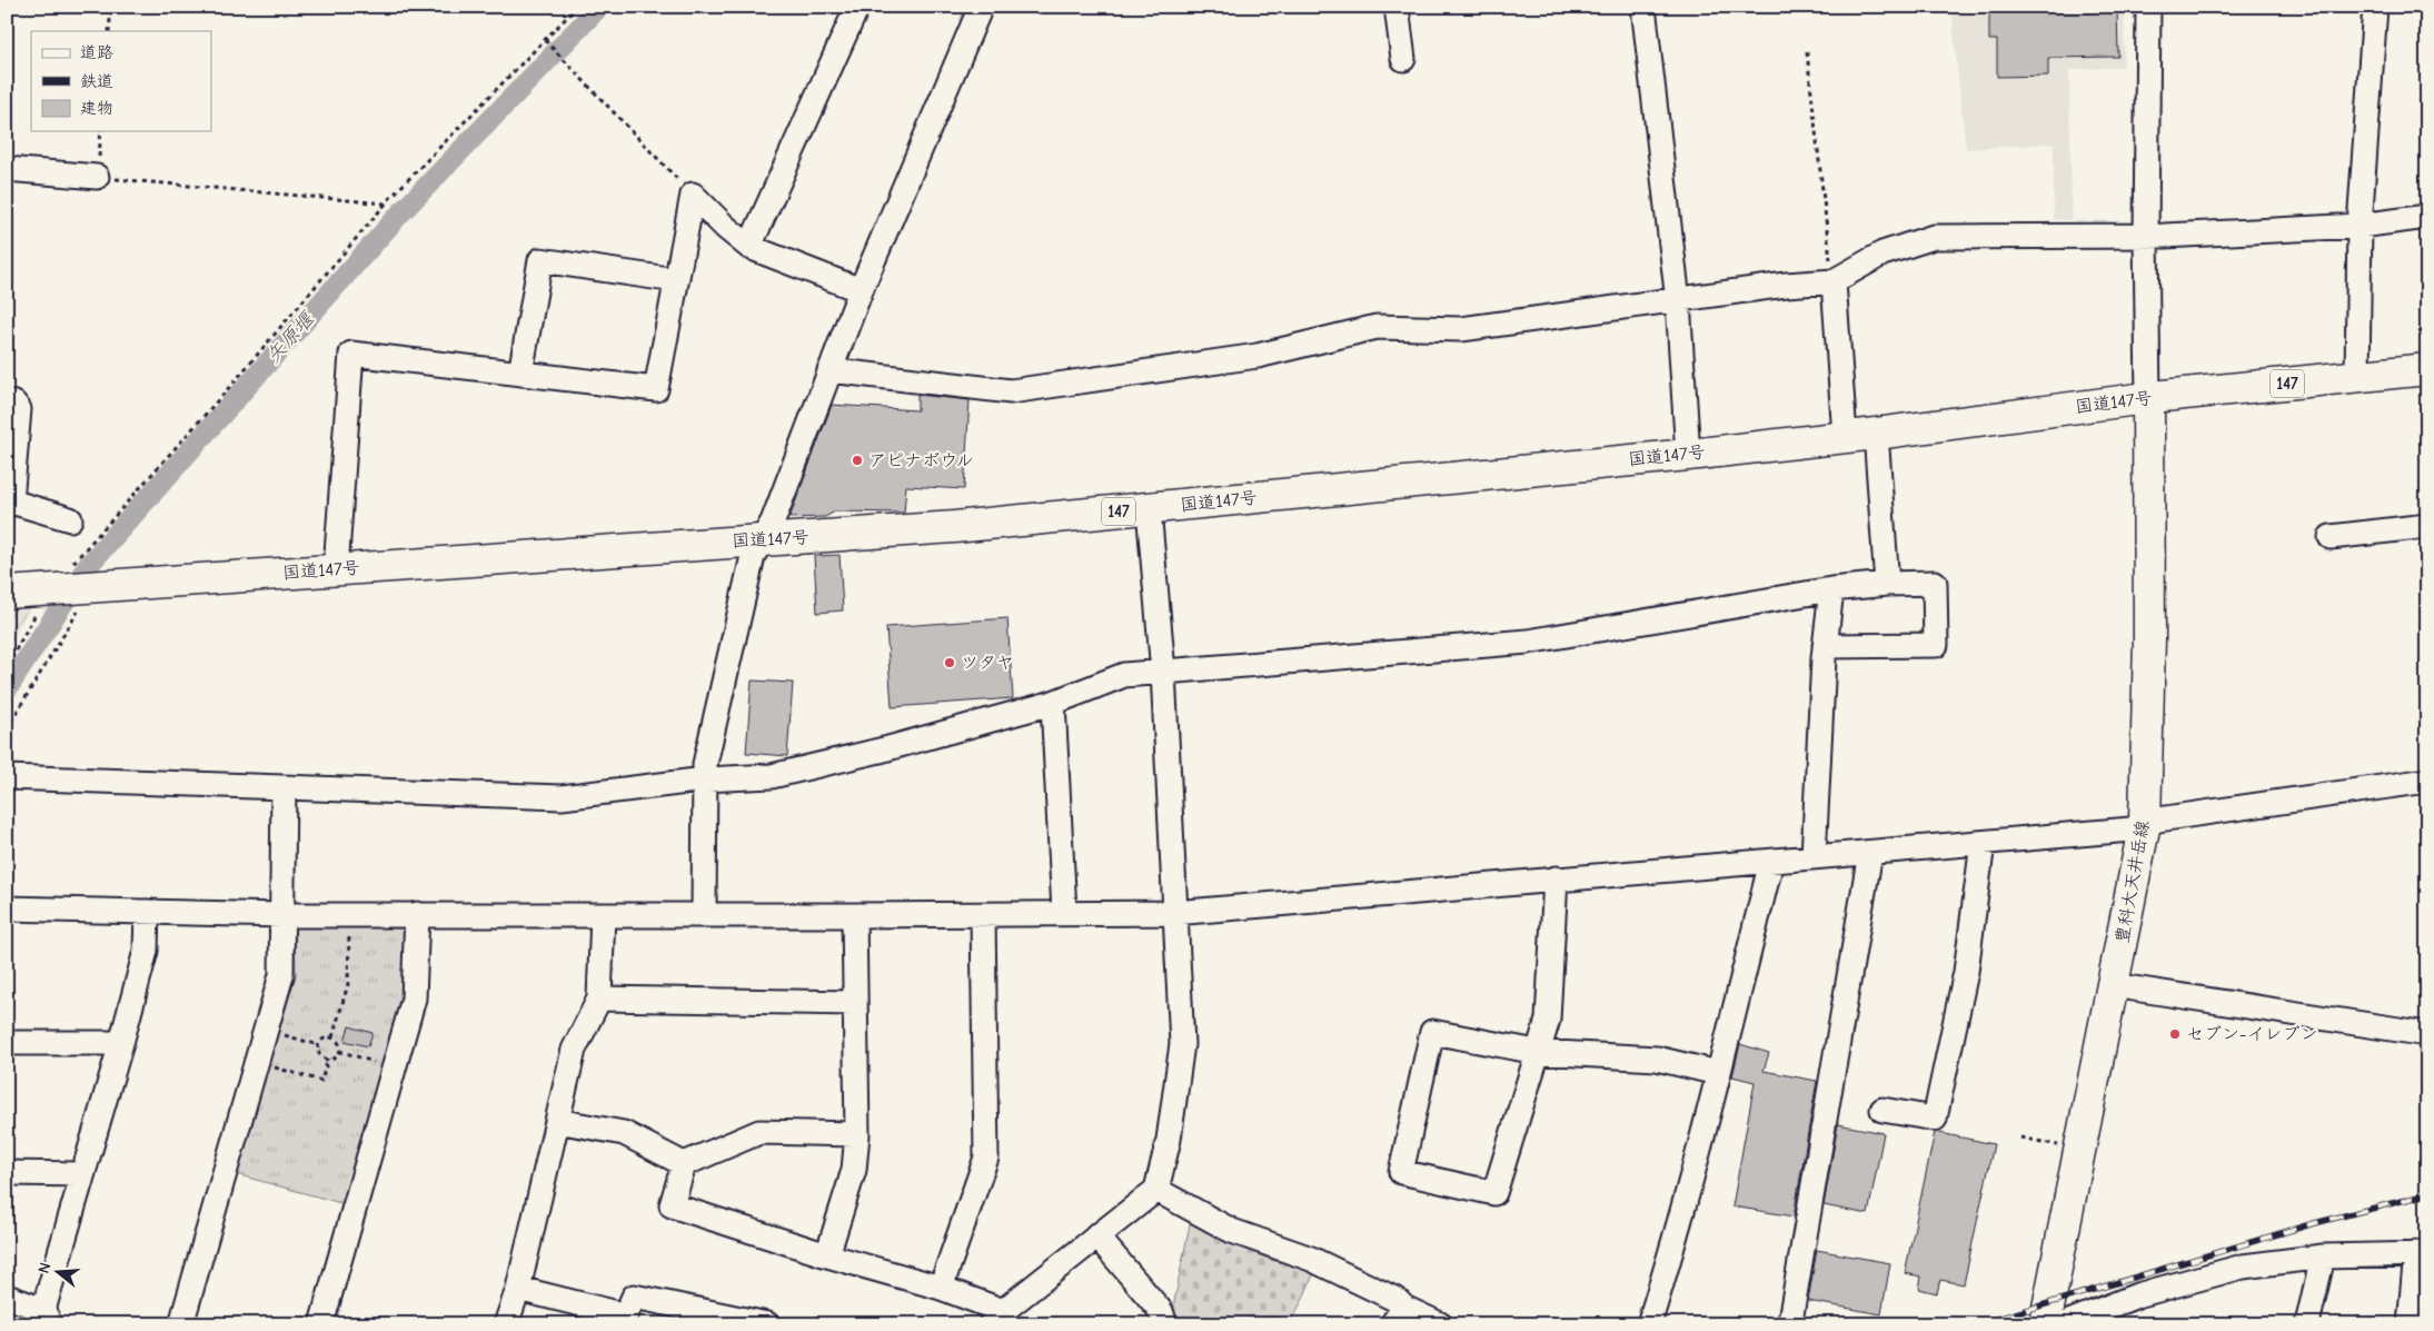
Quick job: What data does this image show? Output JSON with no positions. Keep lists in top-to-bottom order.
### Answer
{
  "streets": {
    "main road": ["147", "国道147号", "豊科大天井岳線"]
  },
  "crossings": [
    ["国道147号", "豊科大天井岳線"]
  ],
  "water": ["矢原堰"],
  "places": ["アピナボウル", "ツタヤ", "セブン-イレブン"],
  "legend": ["道路", "鉄道", "建物"],
  "north": "left"
}
